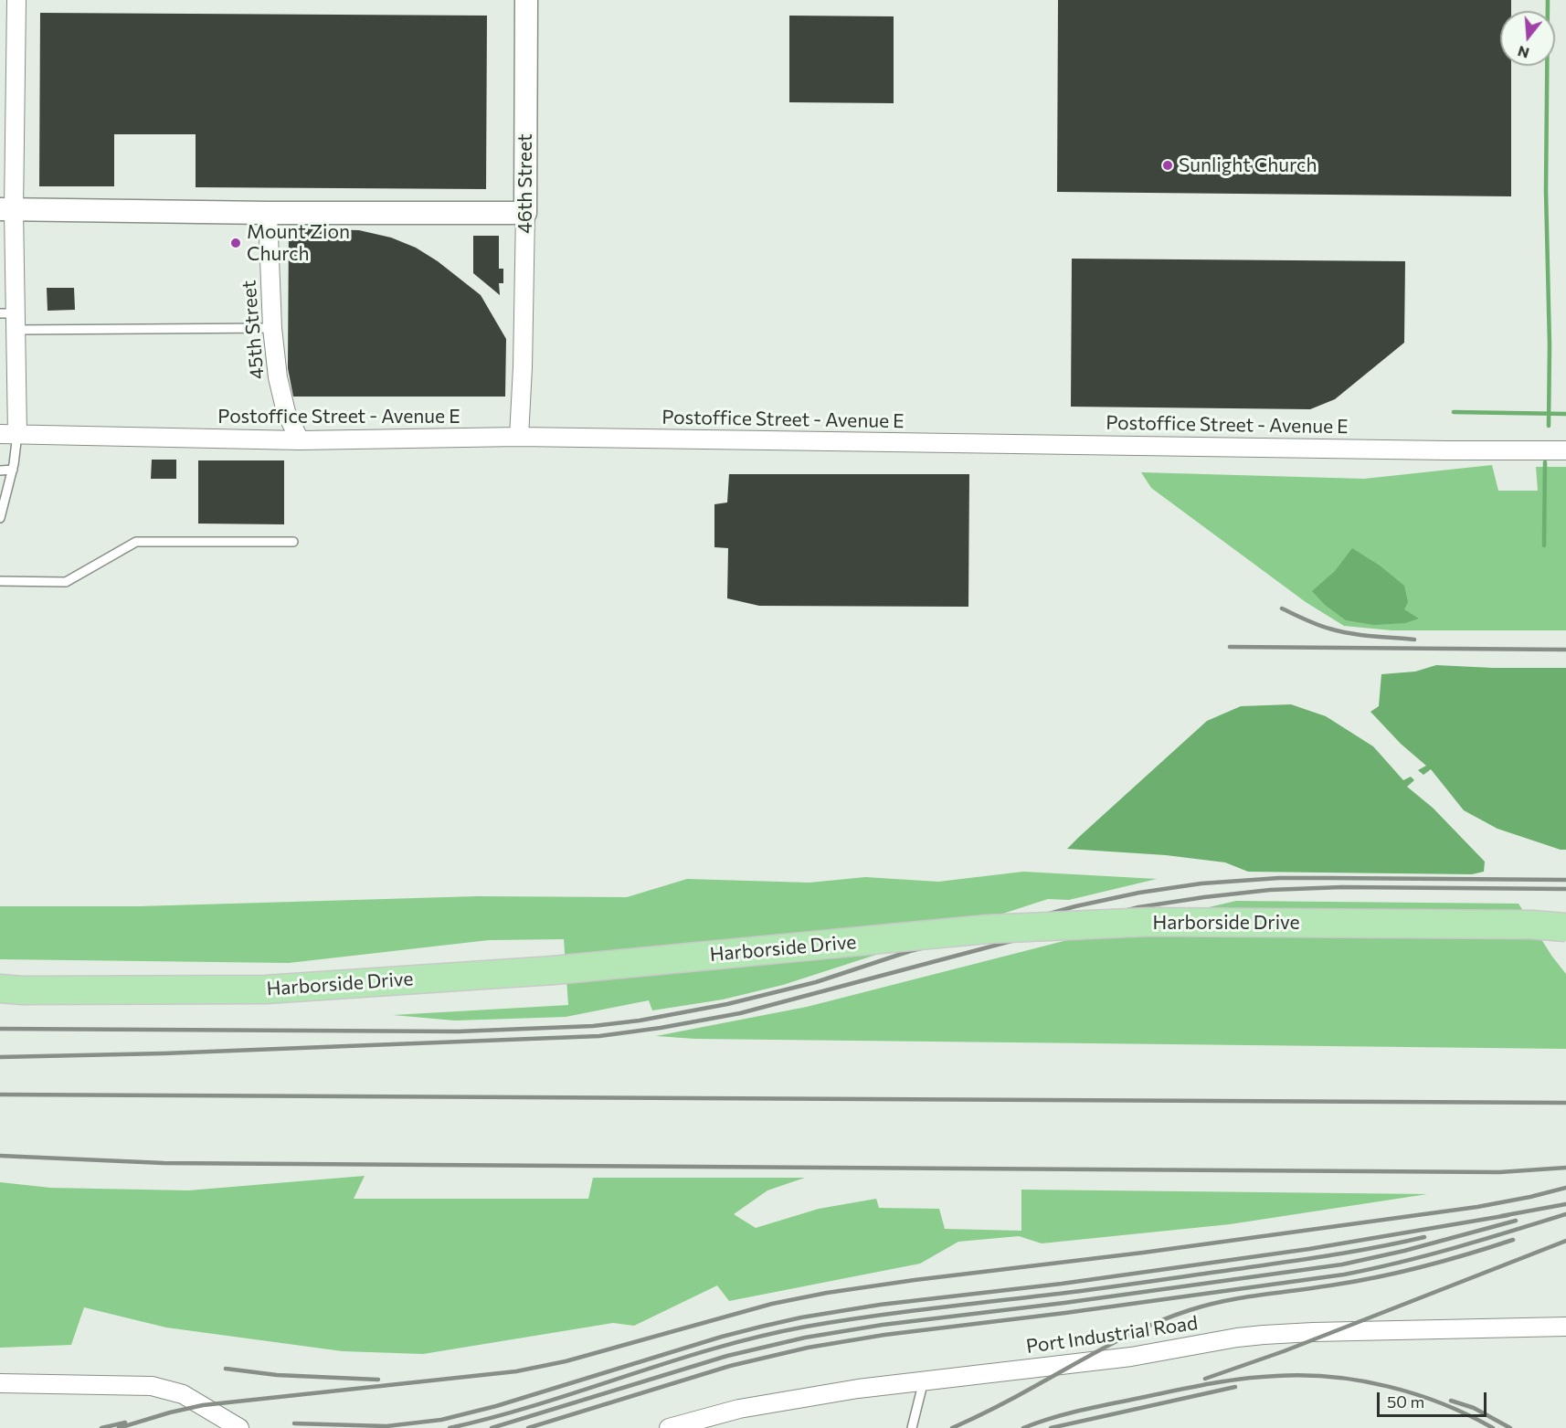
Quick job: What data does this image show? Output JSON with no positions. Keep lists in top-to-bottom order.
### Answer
{
  "streets": {
    "main road": ["Harborside Drive"],
    "street": [
      "46th Street",
      "45th Street",
      "Postoffice Street - Avenue E",
      "Port Industrial Road"
    ]
  },
  "crossings": [
    ["46th Street", "Postoffice Street - Avenue E"],
    ["45th Street", "Postoffice Street - Avenue E"]
  ],
  "places": ["Sunlight Church", "Mount Zion Church"],
  "scale_bar": "50 m",
  "north": "bottom"
}
